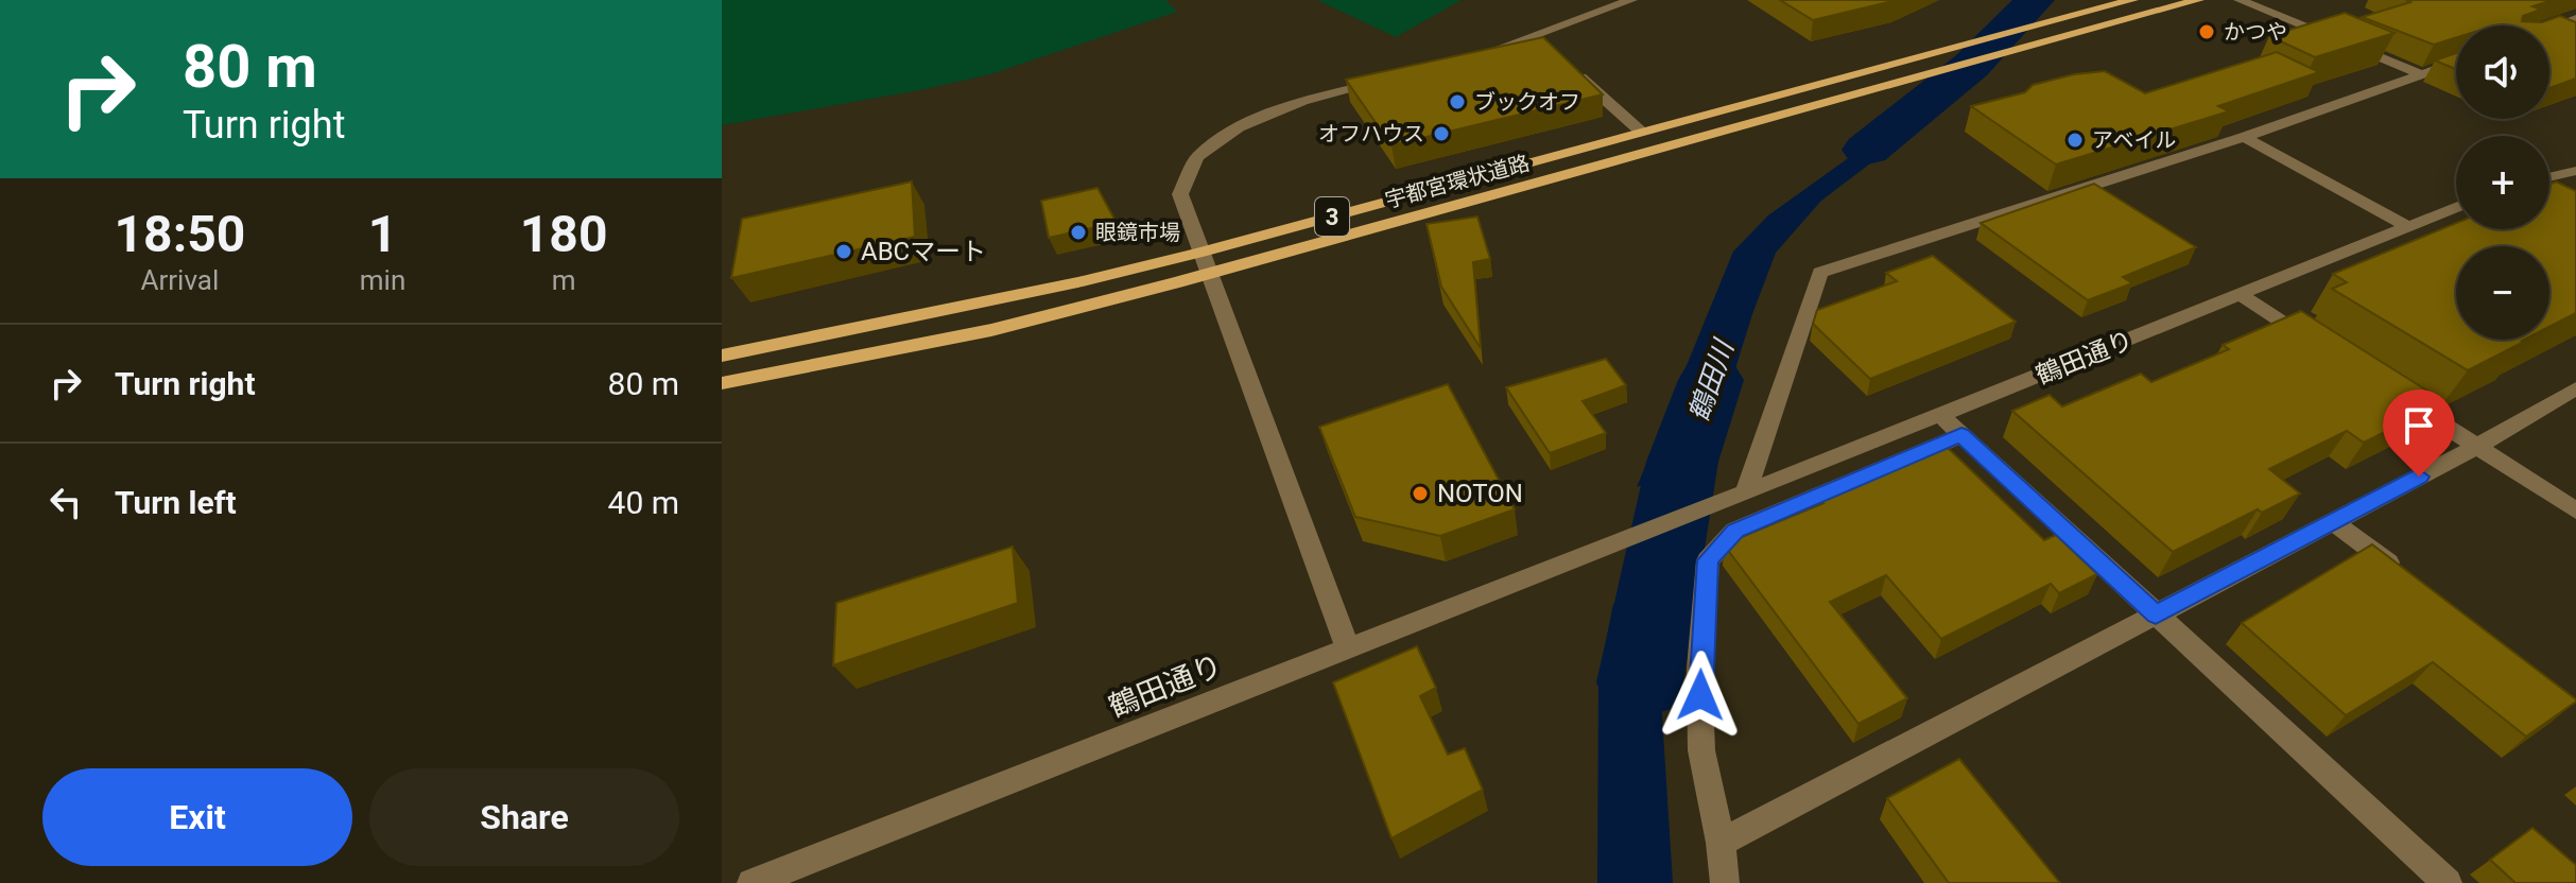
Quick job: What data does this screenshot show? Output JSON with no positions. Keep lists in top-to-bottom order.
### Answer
{
  "streets": {
    "main road": ["宇都宮環状道路", "3"],
    "street": ["鶴田通り"]
  },
  "water": ["鶴田川"],
  "places": [
    "かつや",
    "ブックオフ",
    "オフハウス",
    "アベイル",
    "眼鏡市場",
    "ABCマート",
    "NOTON"
  ],
  "page": {
    "turn": ["80 m", "Turn right"],
    "map_buttons": ["+", "−"],
    "eta": [
      "18:50",
      "Arrival",
      "1",
      "min",
      "180",
      "m"
    ],
    "list": [
      {
        "name": "Turn right",
        "value": "80 m"
      },
      {
        "name": "Turn left",
        "value": "40 m"
      }
    ],
    "buttons": ["Exit", "Share"]
  }
}
